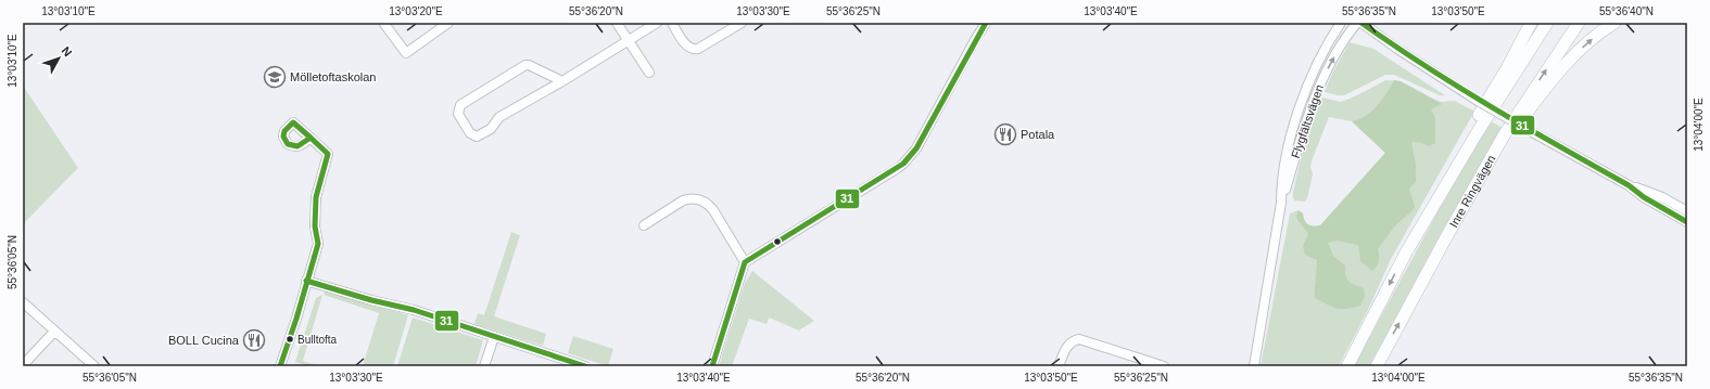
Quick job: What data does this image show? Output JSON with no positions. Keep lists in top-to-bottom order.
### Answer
{
  "streets": {
    "highway": ["Inre Ringvägen"],
    "street": ["Flygfältsvägen"]
  },
  "places": {
    "school or university": ["Mölletoftaskolan"],
    "restaurant": ["Potala", "BOLL Cucina"],
    "other": ["Bulltofta"]
  },
  "lines": ["transit line 31"],
  "north": "top right",
  "coordinates": [
    "13°03'10\"E",
    "13°03'20\"E",
    "55°36'20\"N",
    "13°03'30\"E",
    "55°36'25\"N",
    "13°03'40\"E",
    "55°36'35\"N",
    "13°03'50\"E",
    "55°36'40\"N",
    "13°04'00\"E",
    "55°36'05\"N"
  ]
}
